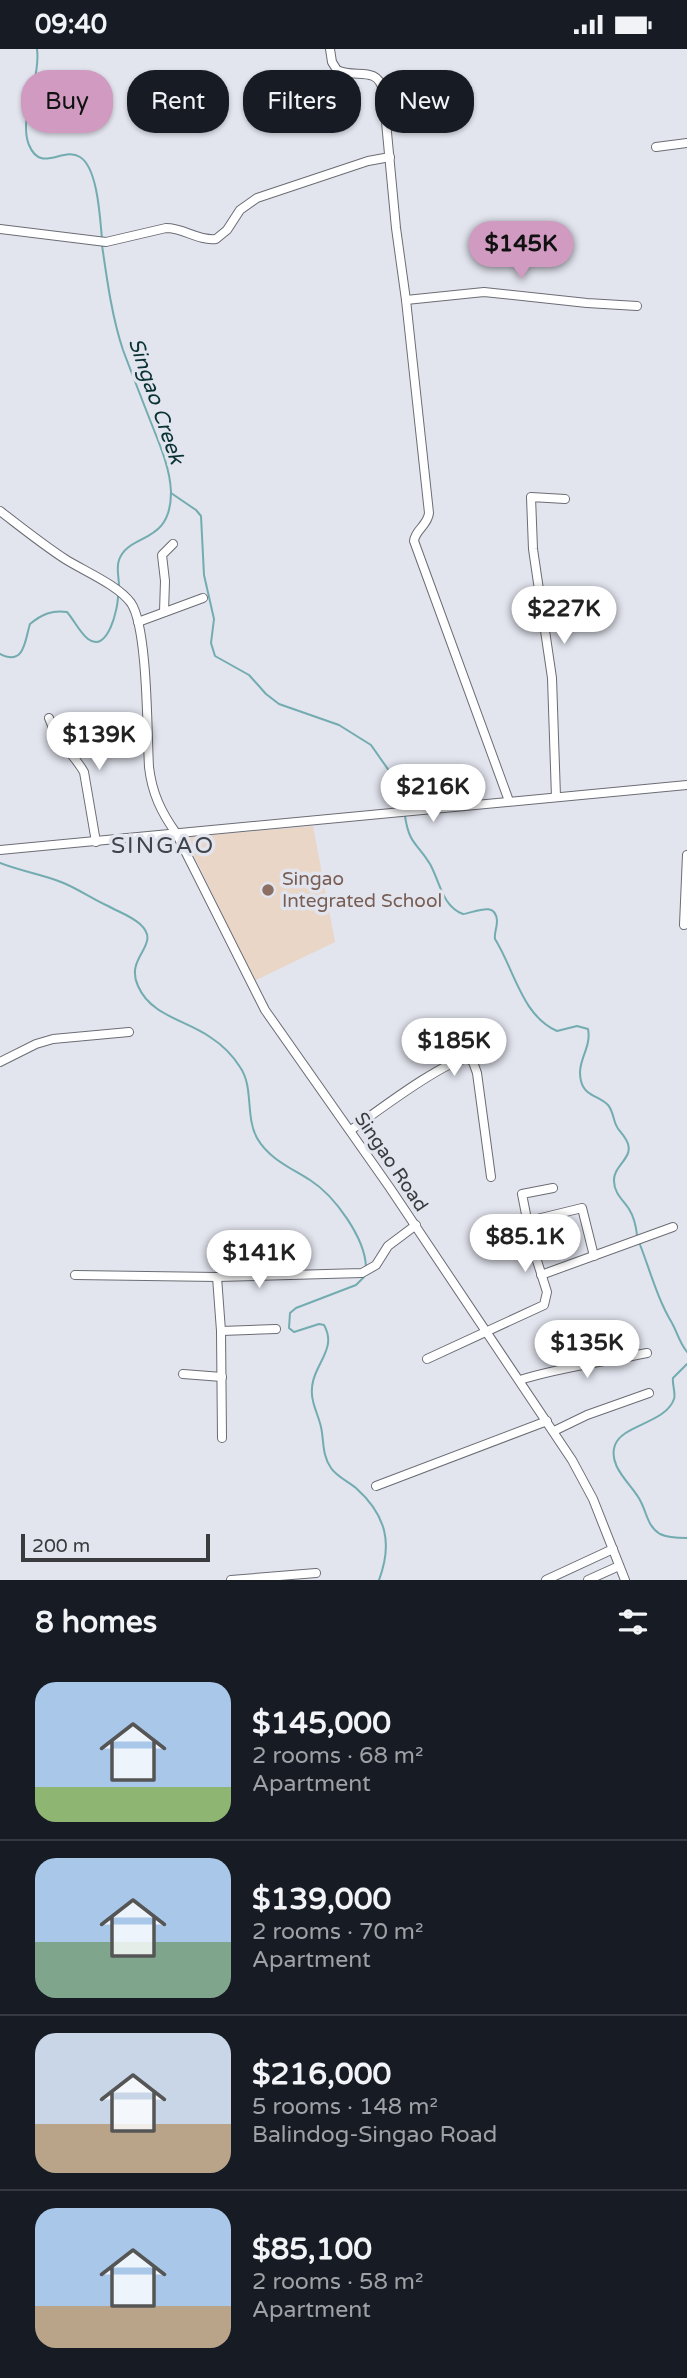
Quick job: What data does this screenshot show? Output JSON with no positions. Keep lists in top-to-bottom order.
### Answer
{
  "streets": {
    "street": ["Singao Road"]
  },
  "districts": ["SINGAO"],
  "water": ["Singao Creek"],
  "places": ["Singao Integrated School"],
  "scale_bar": "200 m",
  "page": {
    "status": "09:40",
    "chip": [
      "Buy",
      "Rent",
      "Filters",
      "New"
    ],
    "price": [
      "$145K",
      "$227K",
      "$139K",
      "$216K",
      "$185K",
      "$85.1K",
      "$141K",
      "$135K"
    ],
    "scale": "200 m",
    "heading": "8 homes",
    "list": [
      {
        "name": "$145,000",
        "note": "2 rooms · 68 m² · Apartment"
      },
      {
        "name": "$139,000",
        "note": "2 rooms · 70 m² · Apartment"
      },
      {
        "name": "$216,000",
        "note": "5 rooms · 148 m² · Balindog-Singao Road"
      },
      {
        "name": "$85,100",
        "note": "2 rooms · 58 m² · Apartment"
      }
    ]
  }
}
